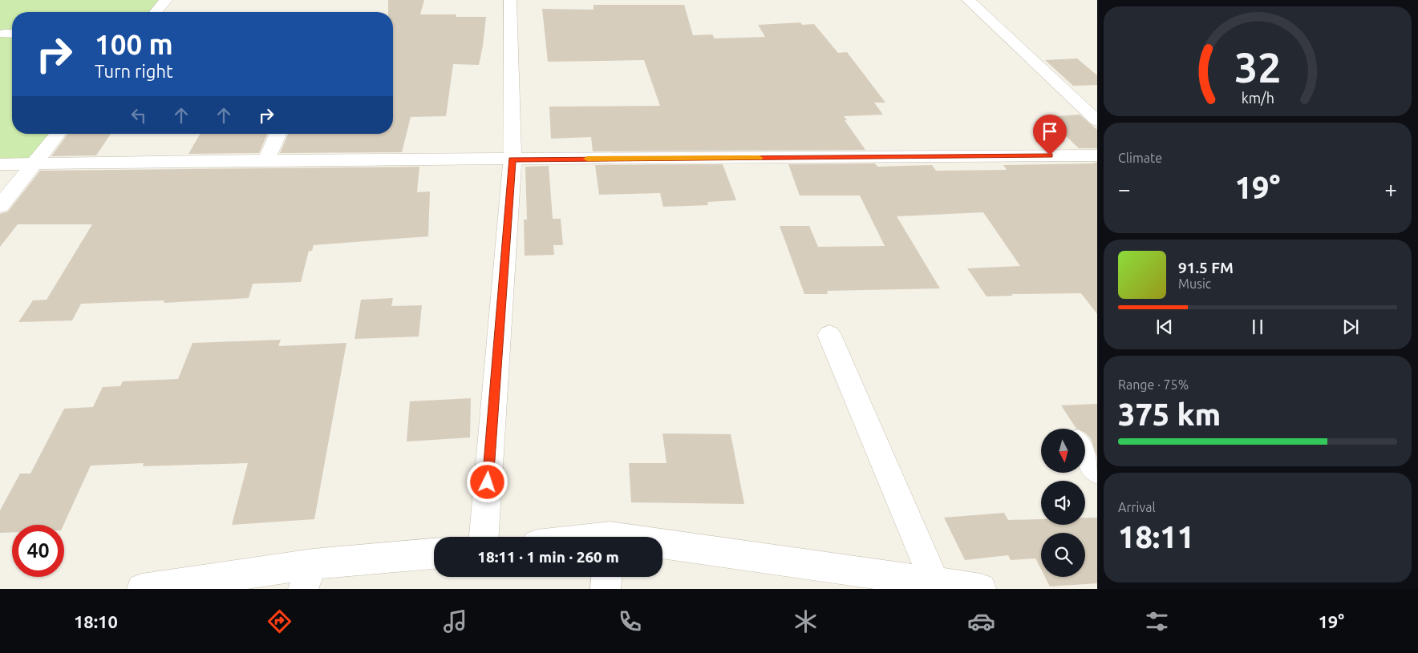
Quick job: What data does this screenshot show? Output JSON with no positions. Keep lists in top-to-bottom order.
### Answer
{
  "north": "bottom",
  "page": {
    "turn": ["100 m", "Turn right"],
    "tile": [
      "Climate",
      ["Range · 75%", "375 km"],
      ["Arrival", "18:11"]
    ],
    "heat": ["−", "19°", "+"],
    "song": ["91.5 FM", "Music"],
    "limit": "40",
    "trip": "18:11 · 1 min · 260 m",
    "tabs": ["18:10", "19°"],
    "gauge": ["32", "km/h"]
  }
}
